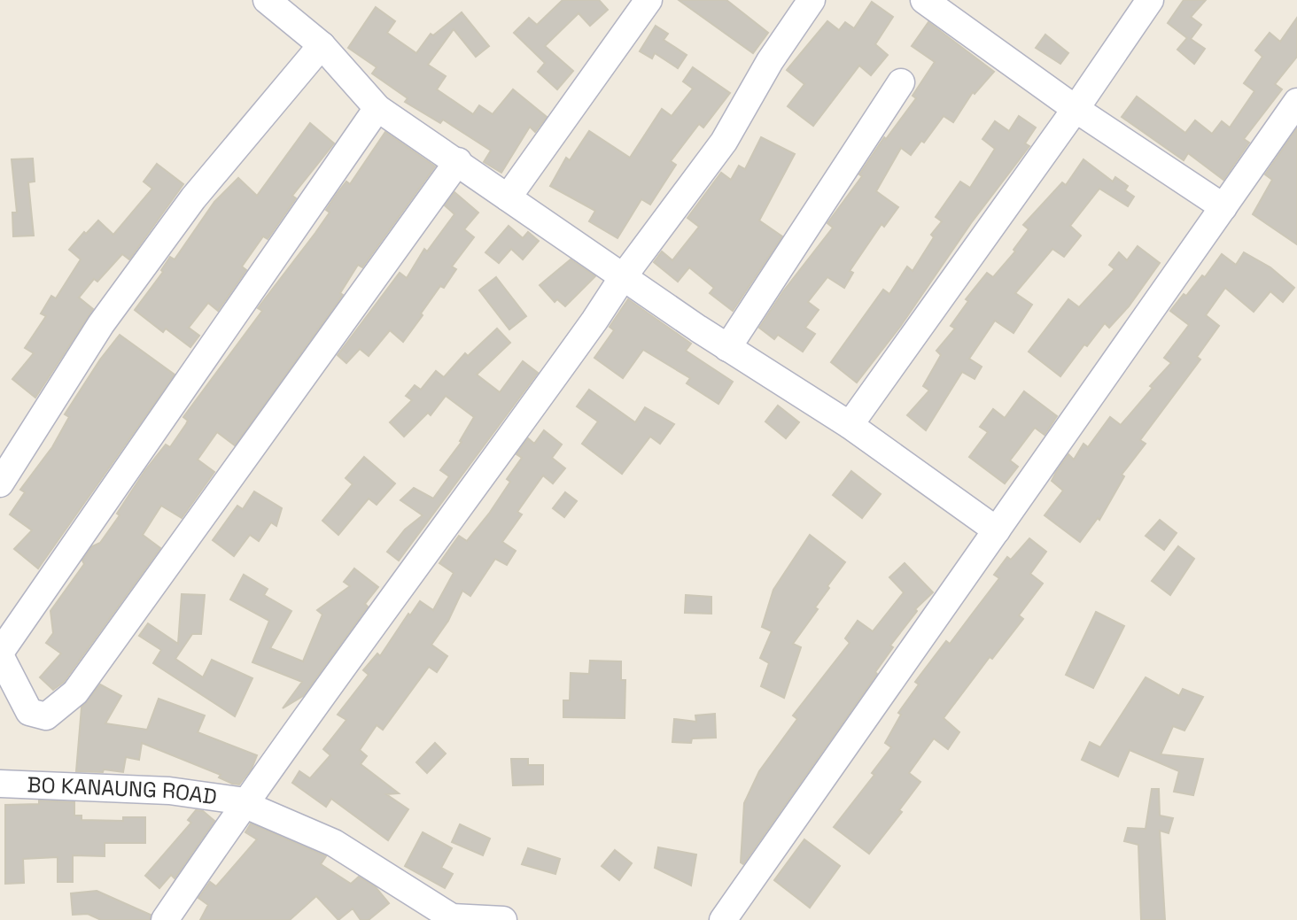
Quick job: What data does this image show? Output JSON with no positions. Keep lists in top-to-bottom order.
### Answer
{
  "streets": {
    "street": ["BO KANAUNG ROAD"]
  }
}
